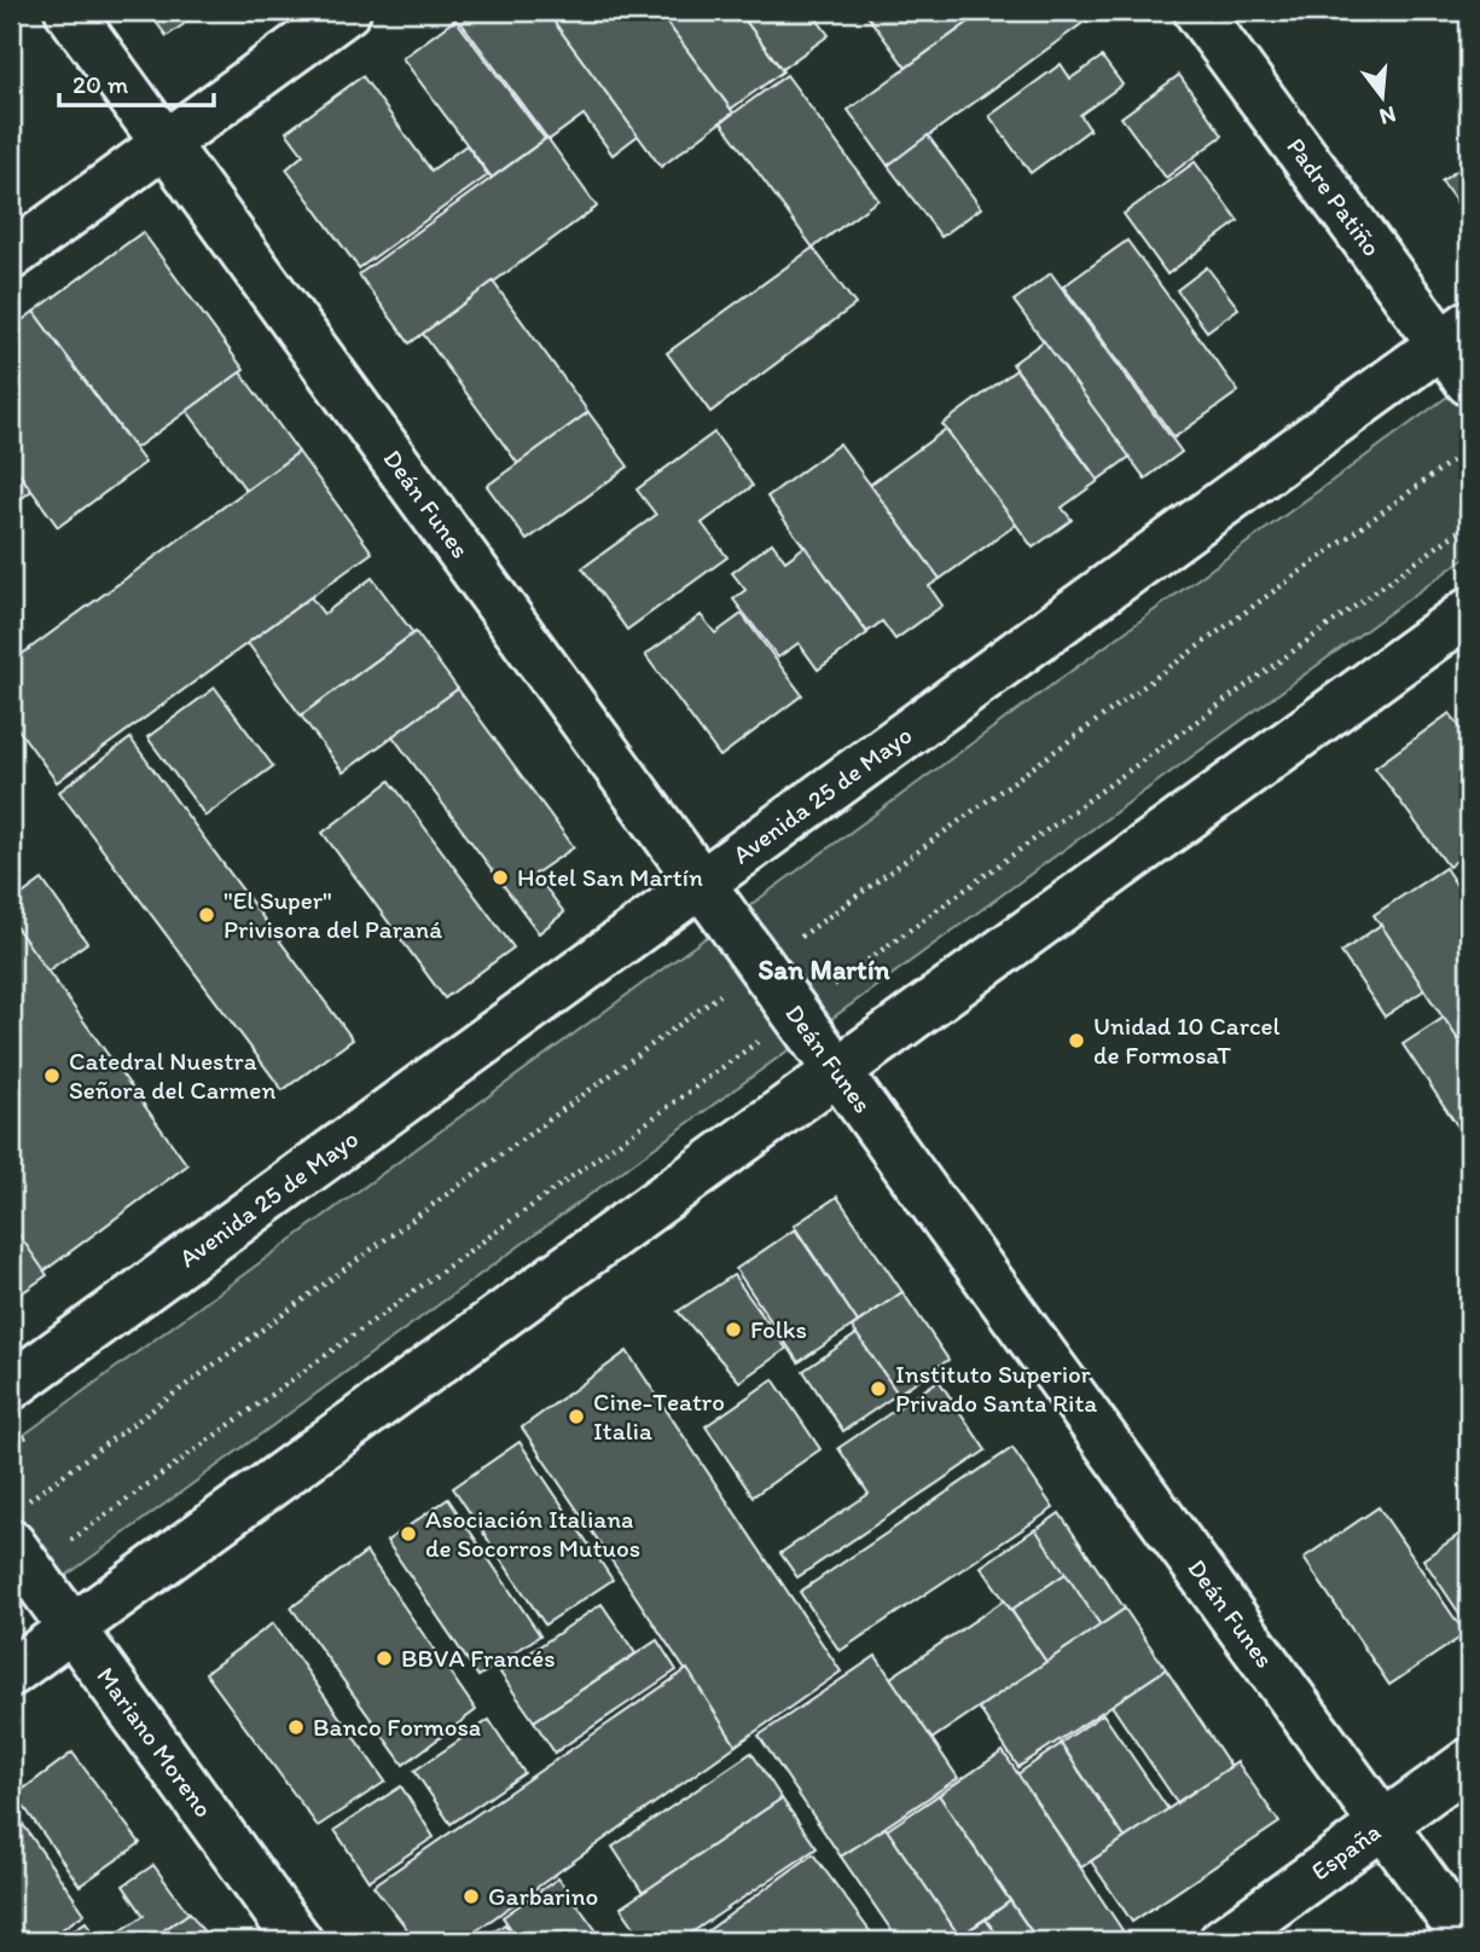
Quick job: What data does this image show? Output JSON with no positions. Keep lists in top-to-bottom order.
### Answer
{
  "streets": {
    "street": [
      "Padre Patiño",
      "Deán Funes",
      "Avenida 25 de Mayo",
      "Mariano Moreno",
      "España"
    ]
  },
  "crossings": [
    ["Padre Patiño", "Avenida 25 de Mayo"],
    ["Deán Funes", "Avenida 25 de Mayo"],
    ["Deán Funes", "España"]
  ],
  "districts": ["San Martín"],
  "places": [
    "Hotel San Martín",
    "\"El Super\" Privisora del Paraná",
    "Unidad 10 Carcel de FormosaT",
    "Catedral Nuestra Señora del Carmen",
    "Folks",
    "Instituto Superior Privado Santa Rita",
    "Cine-Teatro Italia",
    "Asociación Italiana de Socorros Mutuos",
    "BBVA Francés",
    "Banco Formosa",
    "Garbarino"
  ],
  "scale_bar": "20 m",
  "north": "bottom"
}
